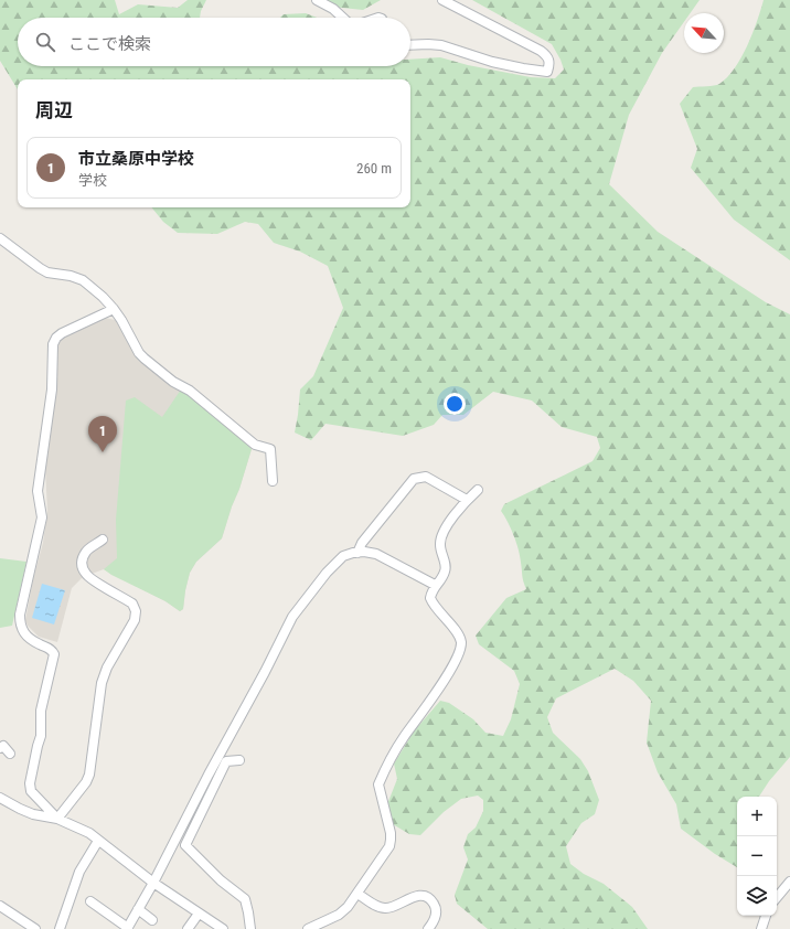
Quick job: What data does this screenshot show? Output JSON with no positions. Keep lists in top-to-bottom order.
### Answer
{
  "north": "top left",
  "page": {
    "search": "ここで検索",
    "heading": "周辺",
    "list": [
      {
        "mark": "1",
        "name": "市立桑原中学校",
        "note": "学校",
        "value": "260 m"
      }
    ],
    "pins": "1",
    "map_buttons": ["+", "−"]
  }
}
